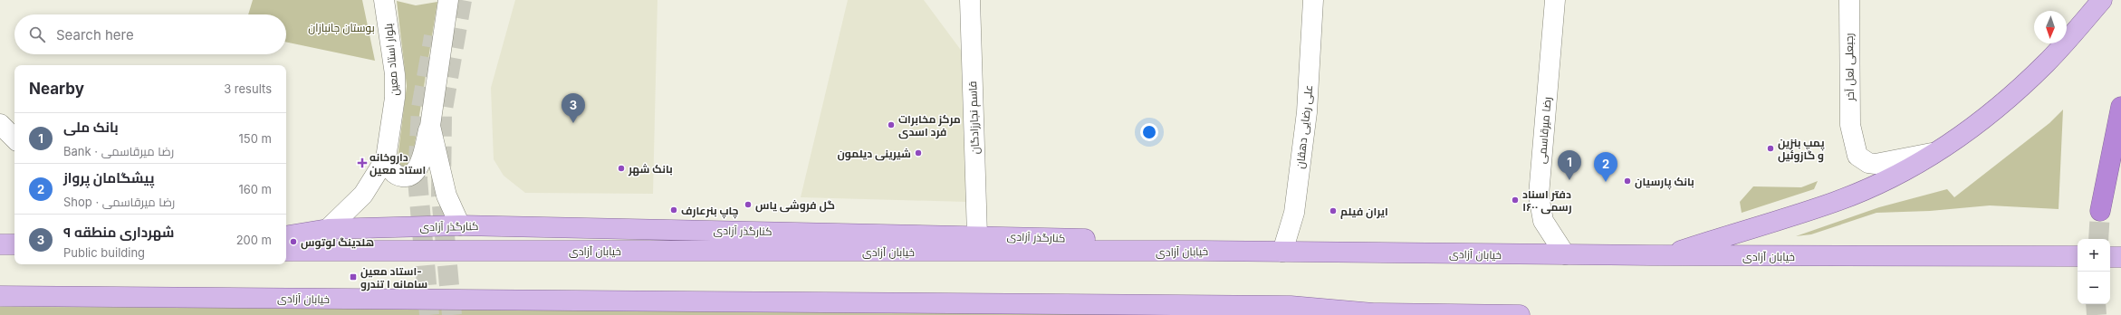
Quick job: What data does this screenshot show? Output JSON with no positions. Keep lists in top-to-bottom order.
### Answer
{
  "streets": {
    "main road": ["کنارگذر آزادی", "خیابان آزادی"],
    "street": [
      "بلوار استاد معین",
      "رجبعلی لعل آخر",
      "قاسم نجارزادگان",
      "علی رضایی دهقان",
      "رضا میرقاسمی"
    ]
  },
  "crossings": [
    ["بلوار استاد معین", "کنارگذر آزادی"],
    ["قاسم نجارزادگان", "کنارگذر آزادی"],
    ["علی رضایی دهقان", "خیابان آزادی"],
    ["رضا میرقاسمی", "خیابان آزادی"],
    ["کنارگذر آزادی", "خیابان آزادی"]
  ],
  "parks": ["بوستان جانبازان"],
  "places": {
    "other": [
      "مرکز مخابرات فرد اسدی",
      "پمپ بنزین و گازوئیل",
      "شیرینی دیلمون",
      "بانک شهر",
      "بانک پارسیان",
      "دفتر اسناد رسمی ۱۶۰۰",
      "گل فروشی یاس",
      "چاپ بنرعارف",
      "ایران فیلم",
      "هلدینگ لوتوس"
    ],
    "health": ["داروخانه استاد معین"],
    "transit": ["استاد معین- سامانه ۱ تندرو"]
  },
  "north": "bottom",
  "page": {
    "search": "Search here",
    "heading": ["Nearby", "3 results"],
    "pins": ["3", "1", "2"],
    "list": [
      {
        "mark": "1",
        "name": "بانک ملی",
        "note": "Bank · رضا میرقاسمی",
        "value": "150 m"
      },
      {
        "mark": "2",
        "name": "پیشگامان پرواز",
        "note": "Shop · رضا میرقاسمی",
        "value": "160 m"
      },
      {
        "mark": "3",
        "name": "شهرداری منطقه ۹",
        "note": "Public building",
        "value": "200 m"
      }
    ],
    "map_buttons": ["+", "−"]
  }
}
